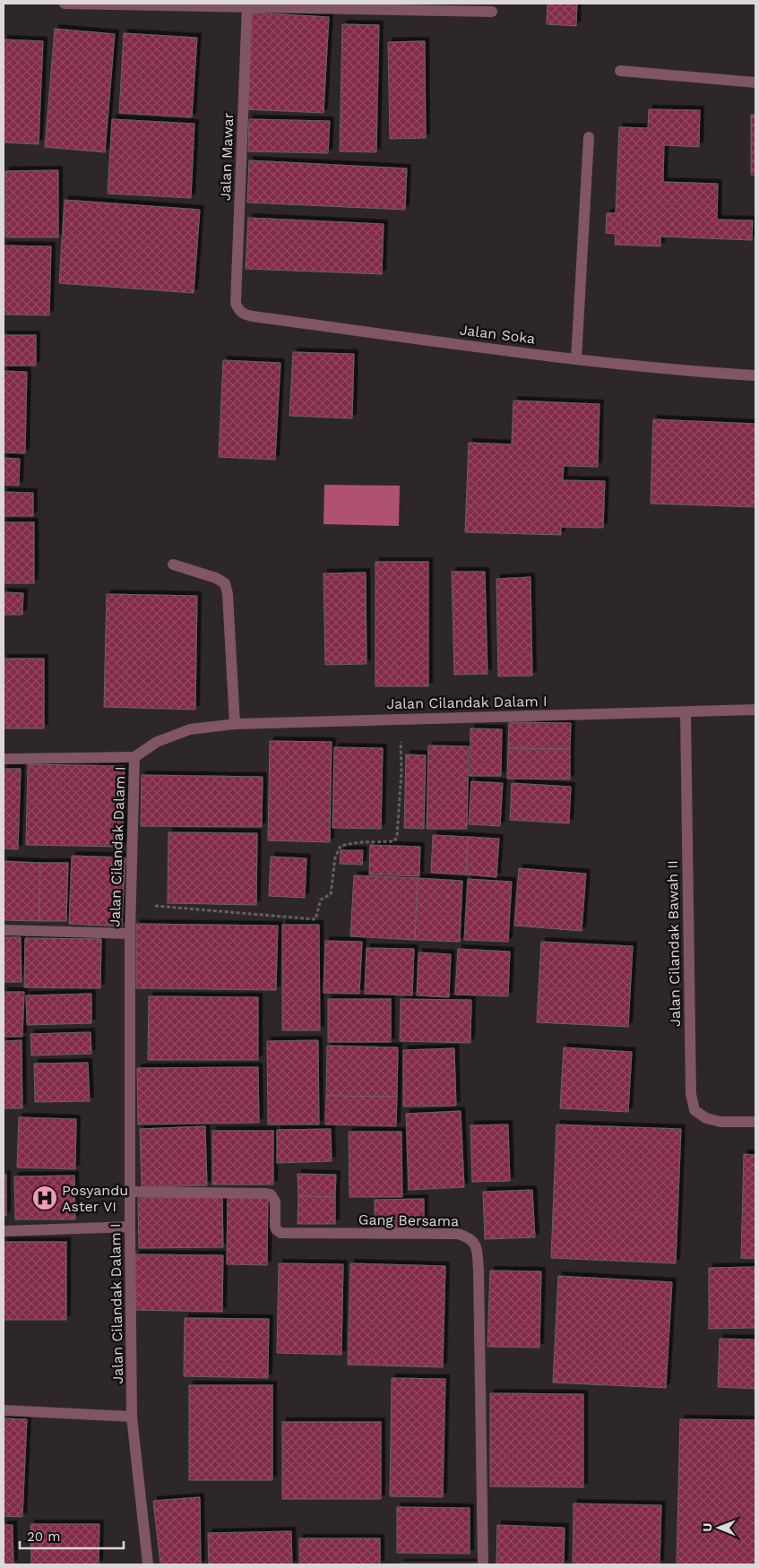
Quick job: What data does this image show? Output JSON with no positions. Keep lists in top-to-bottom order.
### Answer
{
  "streets": {
    "street": [
      "Jalan Mawar",
      "Jalan Soka",
      "Jalan Cilandak Dalam I",
      "Jalan Cilandak Bawah II",
      "Gang Bersama"
    ]
  },
  "crossings": [
    ["Jalan Mawar", "Jalan Soka"],
    ["Jalan Cilandak Dalam I", "Jalan Cilandak Bawah II"],
    ["Jalan Cilandak Dalam I", "Gang Bersama"]
  ],
  "places": {
    "hospital": ["Posyandu Aster VI"]
  },
  "scale_bar": "20 m",
  "north": "left"
}
